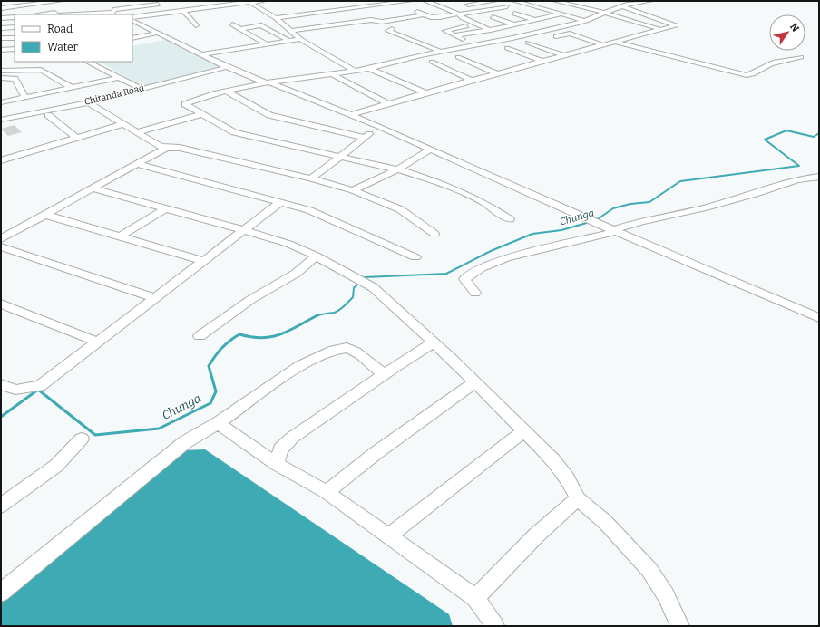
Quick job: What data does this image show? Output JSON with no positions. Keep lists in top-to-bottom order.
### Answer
{
  "streets": {
    "street": ["Chitanda Road"]
  },
  "water": ["Chunga"],
  "legend": ["Road", "Water"],
  "north": "top right"
}
